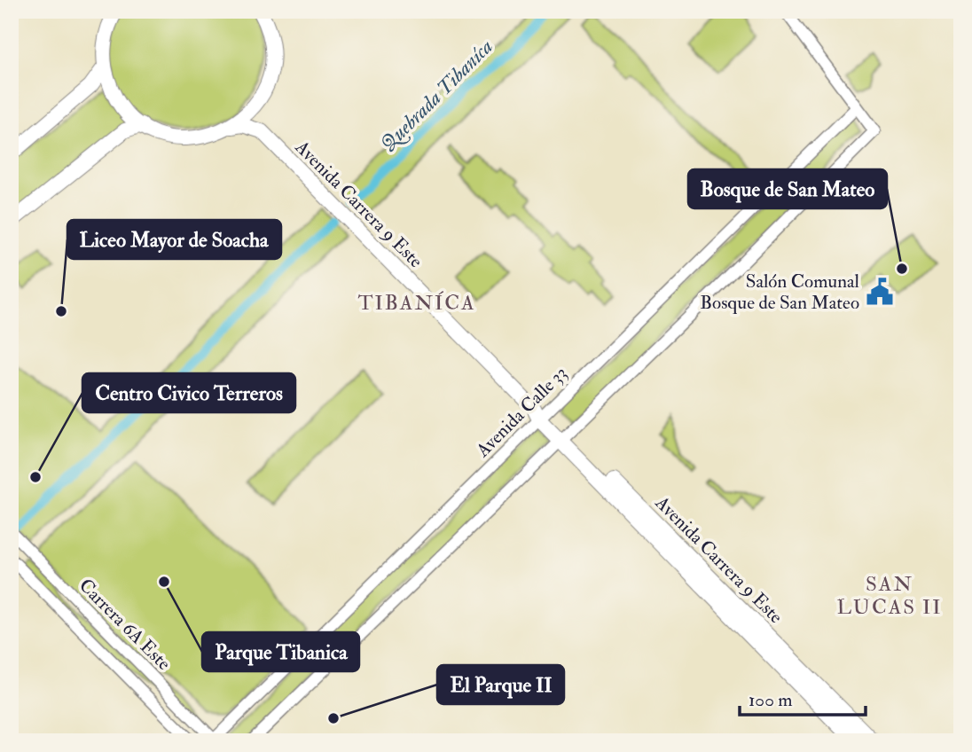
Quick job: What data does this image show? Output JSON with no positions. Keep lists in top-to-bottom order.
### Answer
{
  "streets": {
    "main road": ["Avenida Carrera 9 Este"],
    "street": ["Avenida Calle 33", "Carrera 6A Este"]
  },
  "crossings": [
    ["Avenida Carrera 9 Este", "Avenida Calle 33"],
    ["Avenida Calle 33", "Carrera 6A Este"]
  ],
  "districts": ["TIBANÍCA", "SAN LUCAS II"],
  "water": ["Quebrada Tibaníca"],
  "places": {
    "other": [
      "Bosque de San Mateo",
      "Liceo Mayor de Soacha",
      "Centro Civico Terreros",
      "Parque Tibanica",
      "El Parque II"
    ],
    "public building": ["Salón Comunal Bosque de San Mateo"]
  },
  "scale_bar": "100 m"
}
